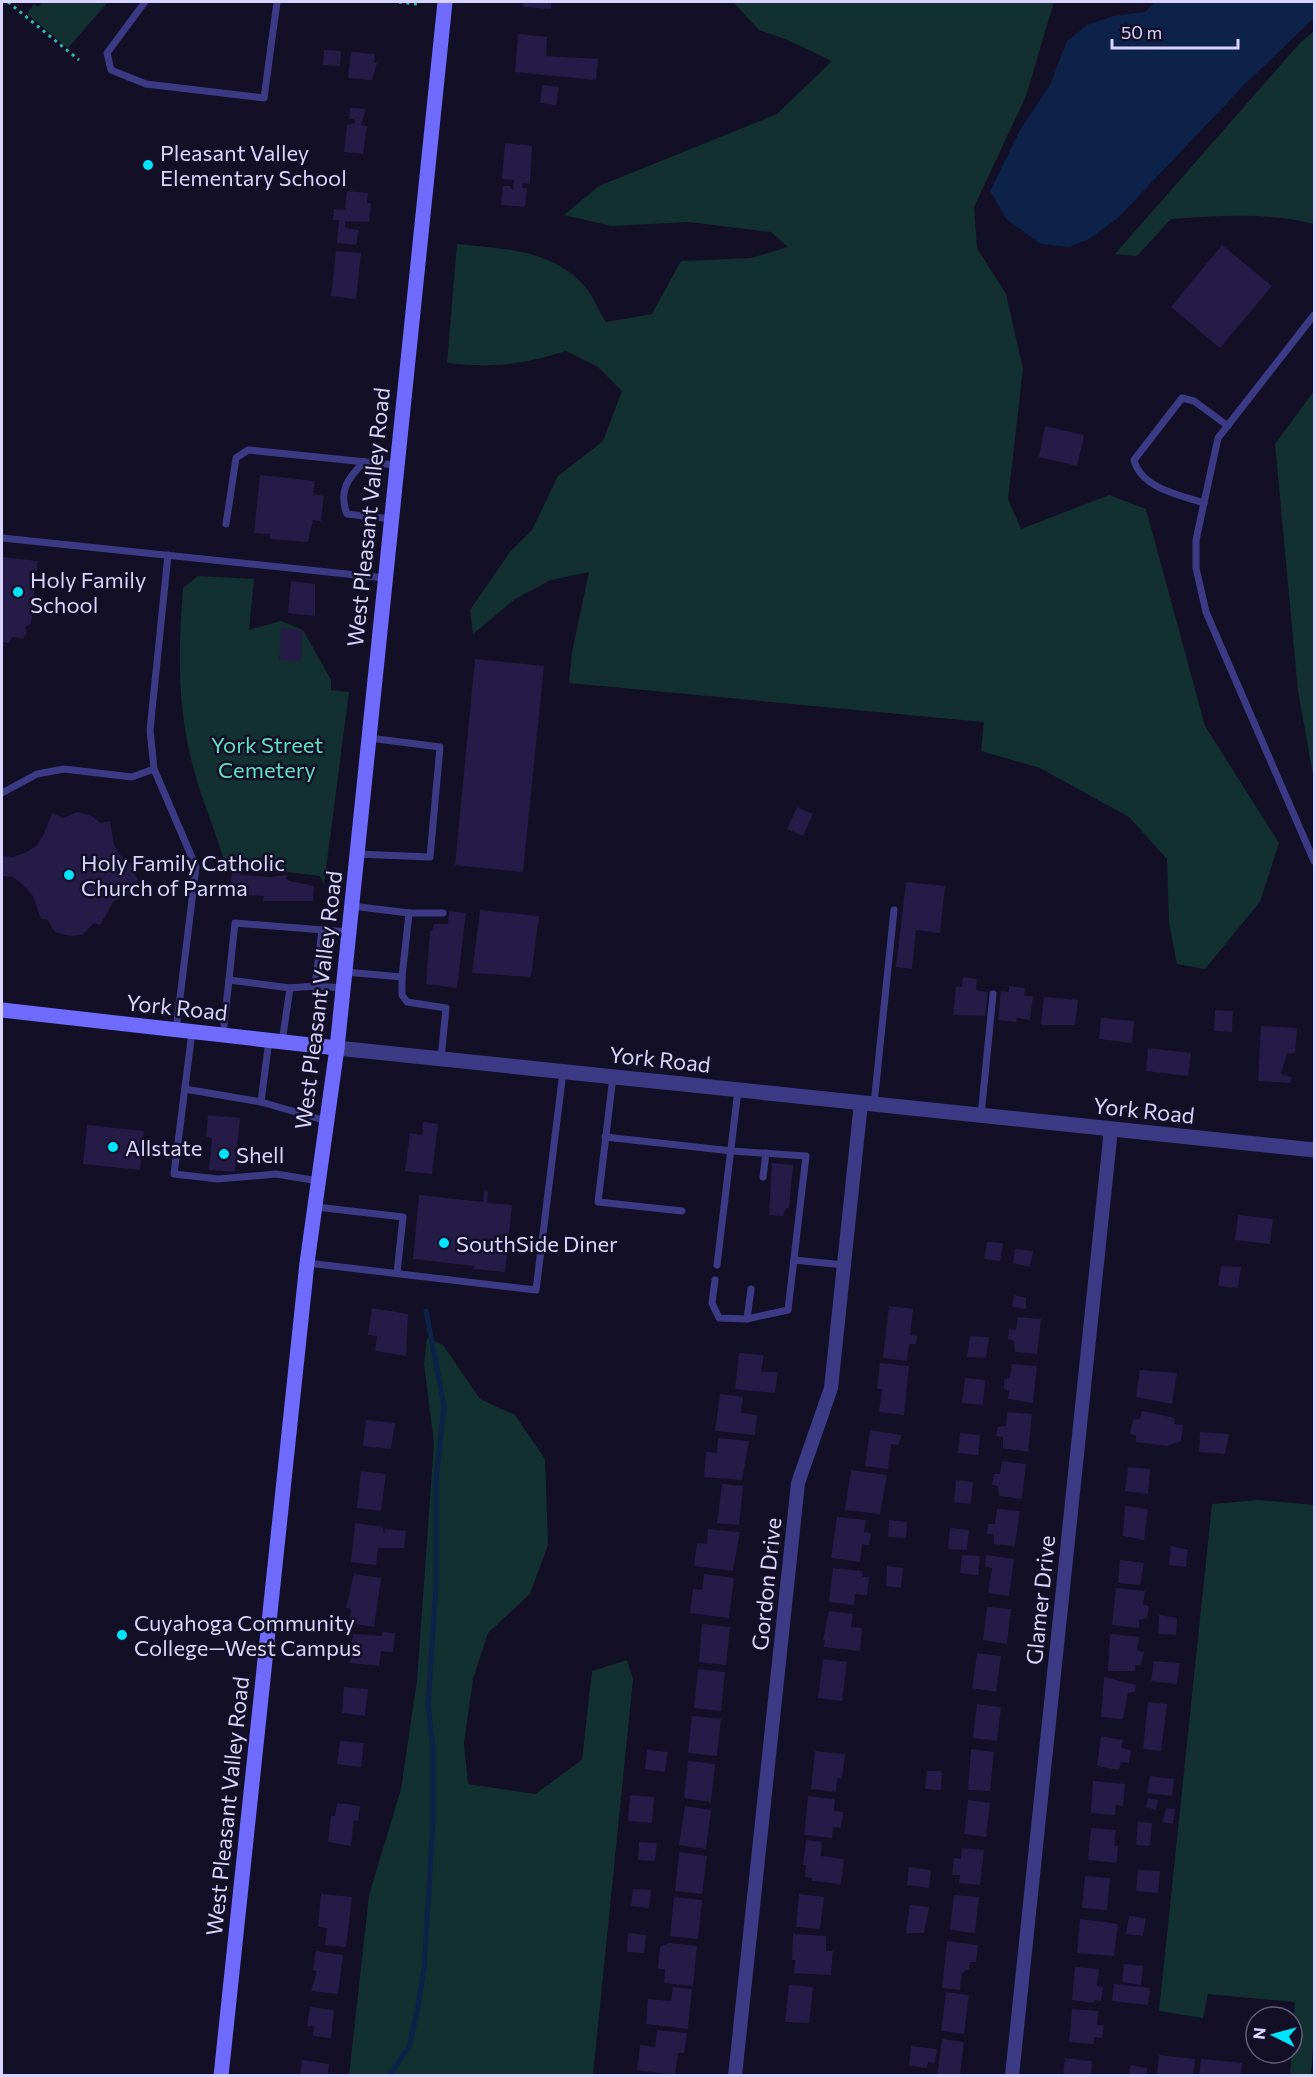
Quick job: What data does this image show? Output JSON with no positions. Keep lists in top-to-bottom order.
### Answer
{
  "streets": {
    "main road": ["West Pleasant Valley Road", "York Road"],
    "street": ["Gordon Drive", "Glamer Drive"]
  },
  "crossings": [
    ["West Pleasant Valley Road", "York Road"],
    ["York Road", "Gordon Drive"],
    ["York Road", "Glamer Drive"]
  ],
  "parks": ["York Street Cemetery"],
  "places": [
    "Pleasant Valley Elementary School",
    "Holy Family School",
    "Holy Family Catholic Church of Parma",
    "Allstate",
    "Shell",
    "SouthSide Diner",
    "Cuyahoga Community College—West Campus"
  ],
  "scale_bar": "50 m",
  "north": "left"
}
